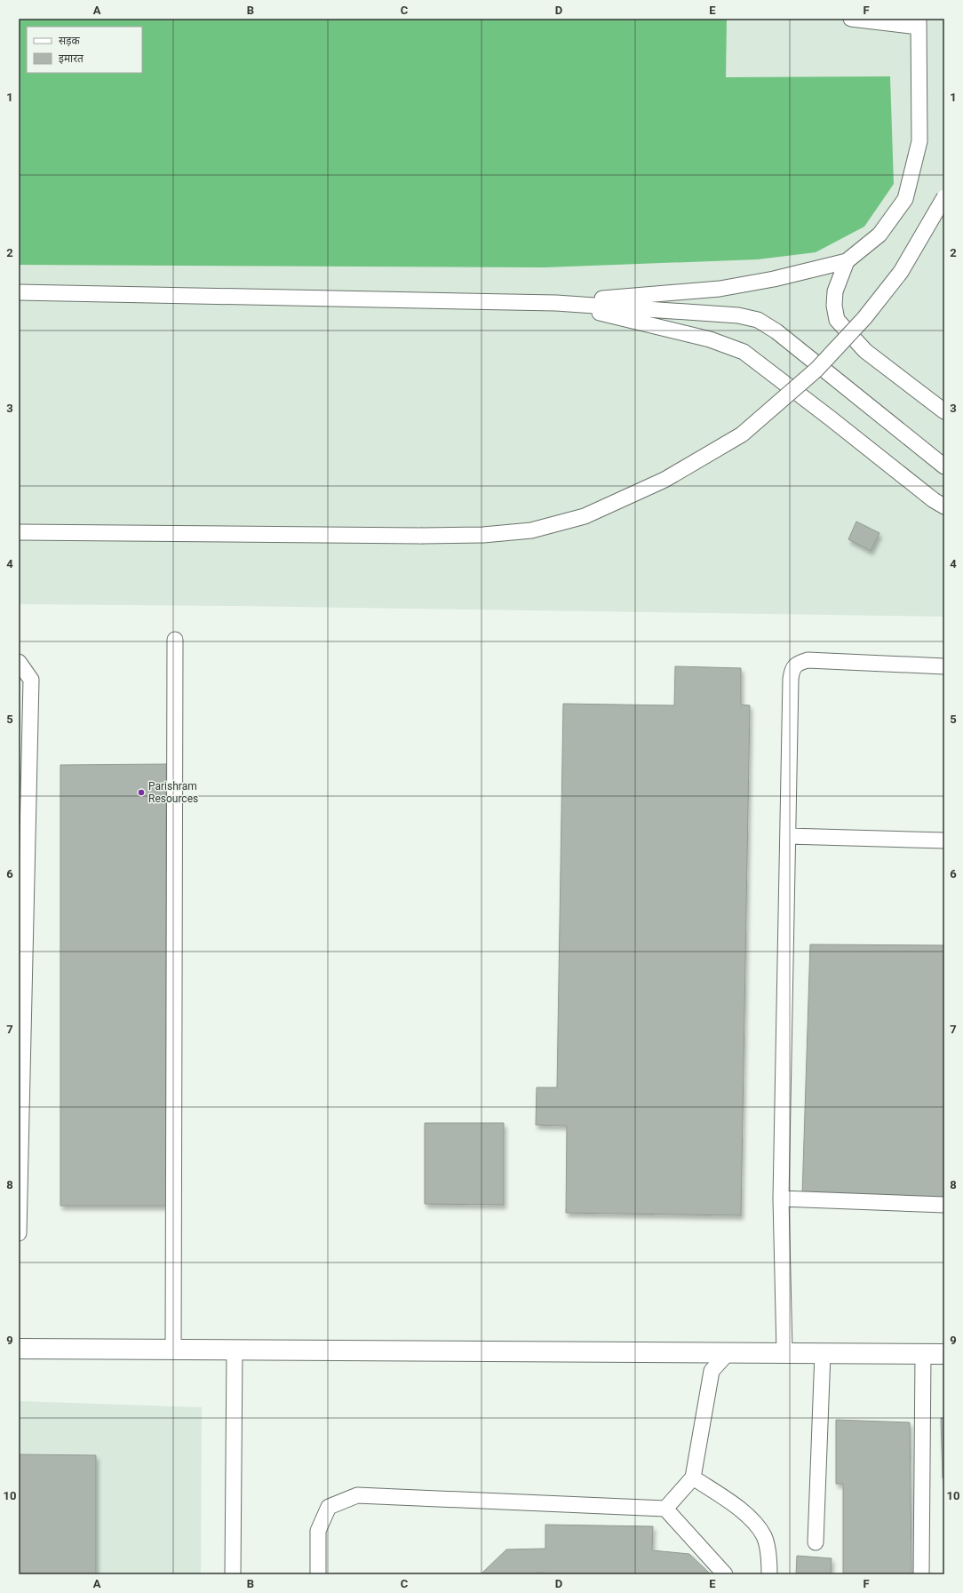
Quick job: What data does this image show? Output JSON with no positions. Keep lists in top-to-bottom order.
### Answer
{
  "places": ["Parishram Resources"],
  "legend": ["सड़क", "इमारत"],
  "grid": {
    "columns": [
      "A",
      "B",
      "C",
      "D",
      "E",
      "F"
    ],
    "rows": [
      "1",
      "2",
      "3",
      "4",
      "5",
      "6",
      "7",
      "8",
      "9",
      "10"
    ]
  }
}
